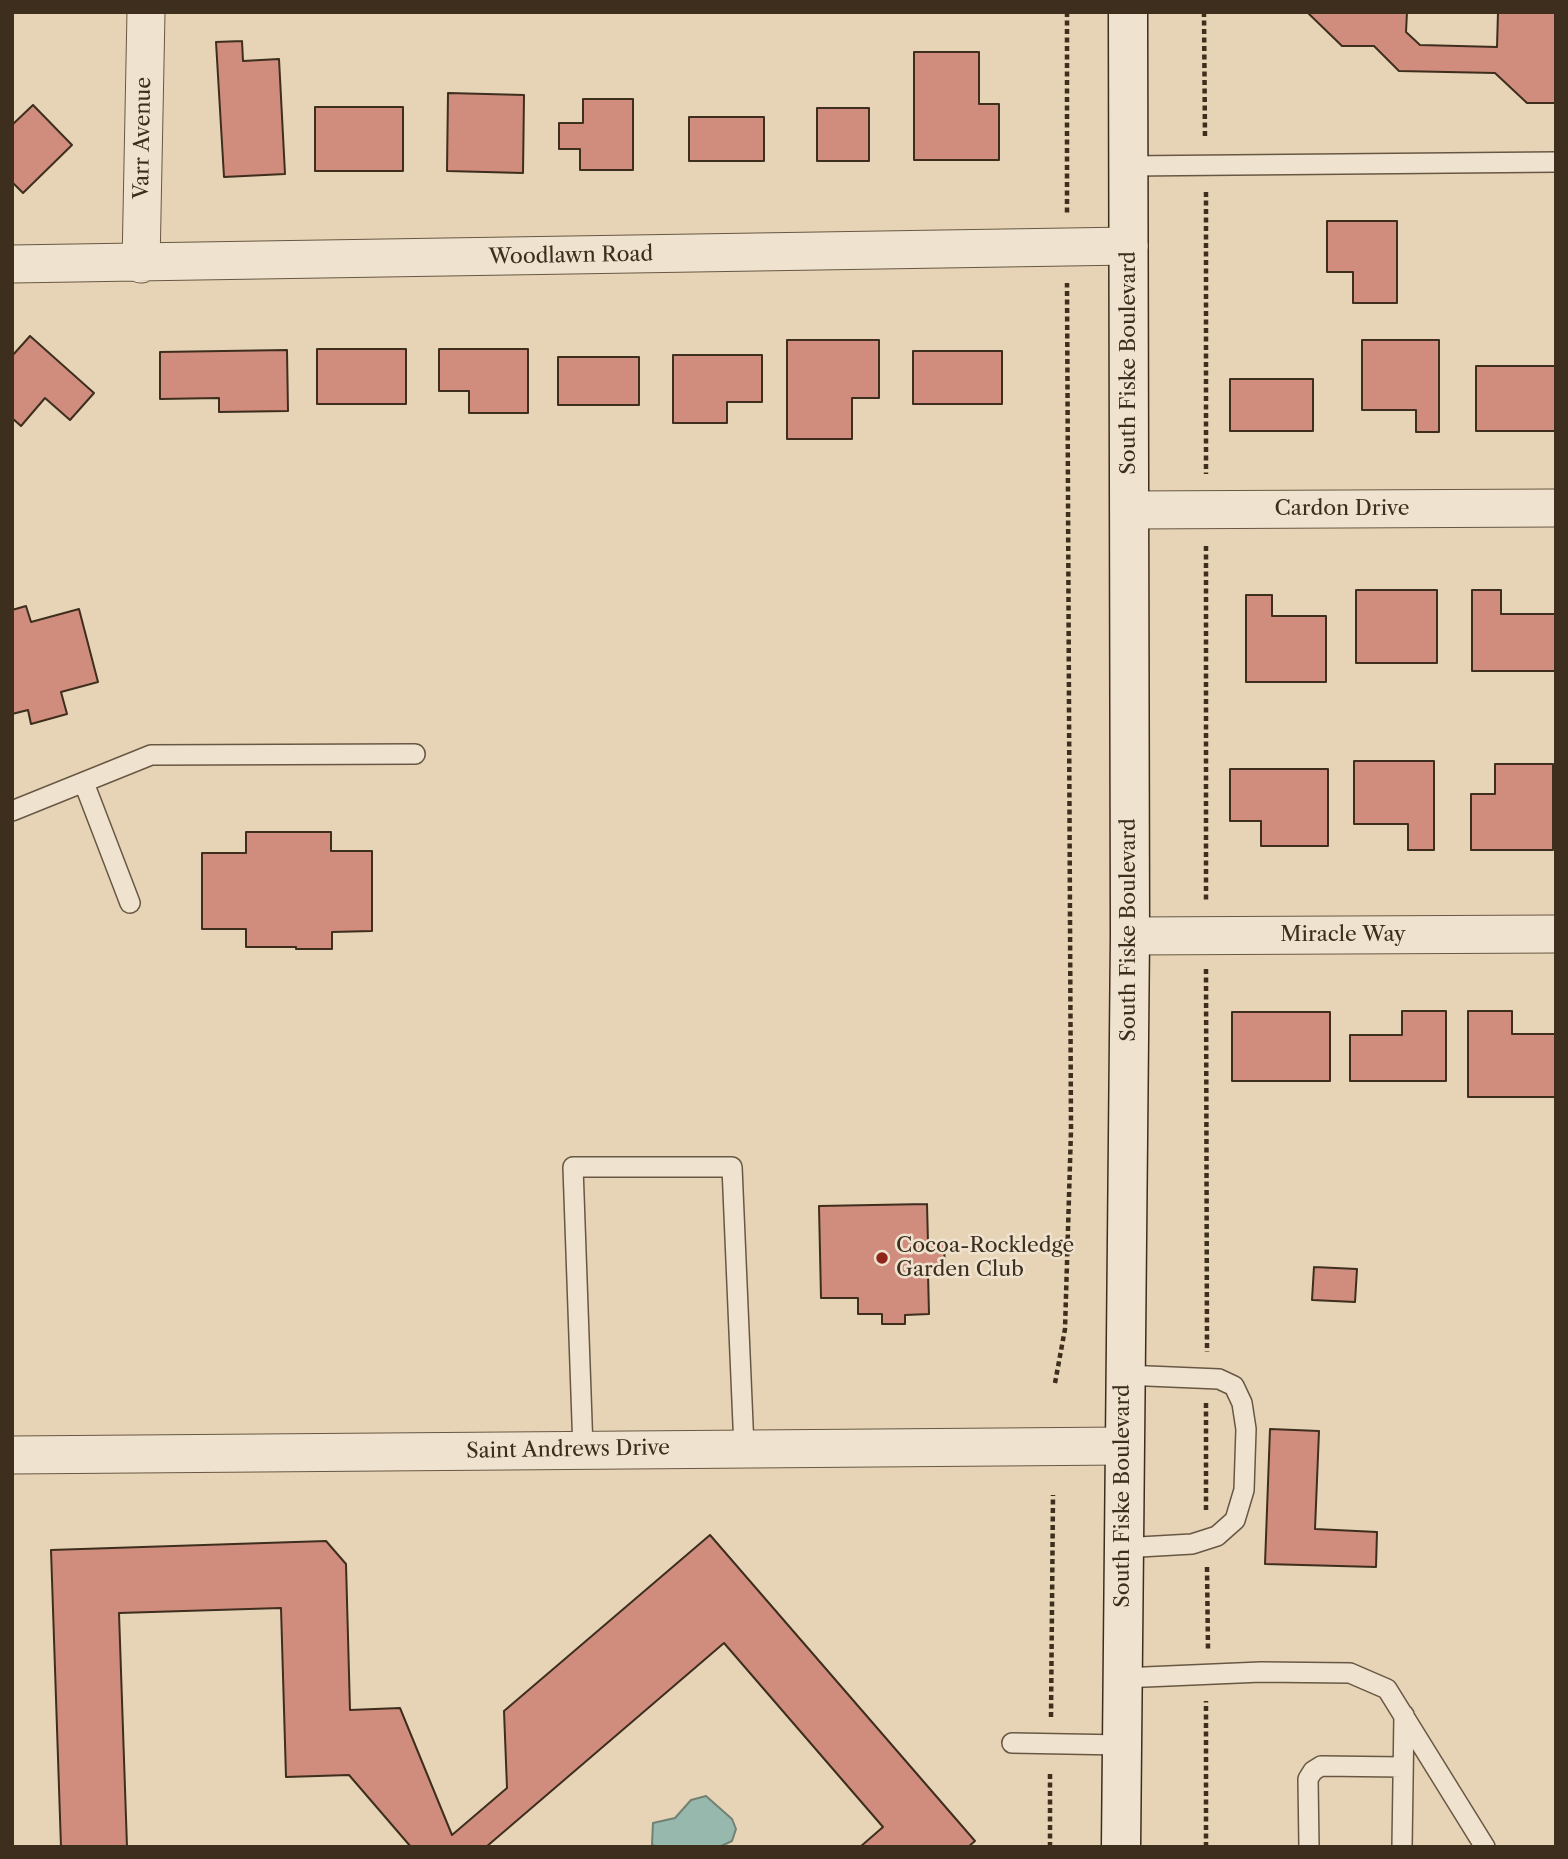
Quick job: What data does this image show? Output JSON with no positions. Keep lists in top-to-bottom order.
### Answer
{
  "streets": {
    "main road": ["South Fiske Boulevard"],
    "street": [
      "Varr Avenue",
      "Woodlawn Road",
      "Cardon Drive",
      "Miracle Way",
      "Saint Andrews Drive"
    ]
  },
  "crossings": [
    ["Varr Avenue", "Woodlawn Road"],
    ["Woodlawn Road", "South Fiske Boulevard"],
    ["South Fiske Boulevard", "Cardon Drive"],
    ["South Fiske Boulevard", "Miracle Way"],
    ["South Fiske Boulevard", "Saint Andrews Drive"]
  ],
  "places": ["Cocoa-Rockledge Garden Club"]
}
